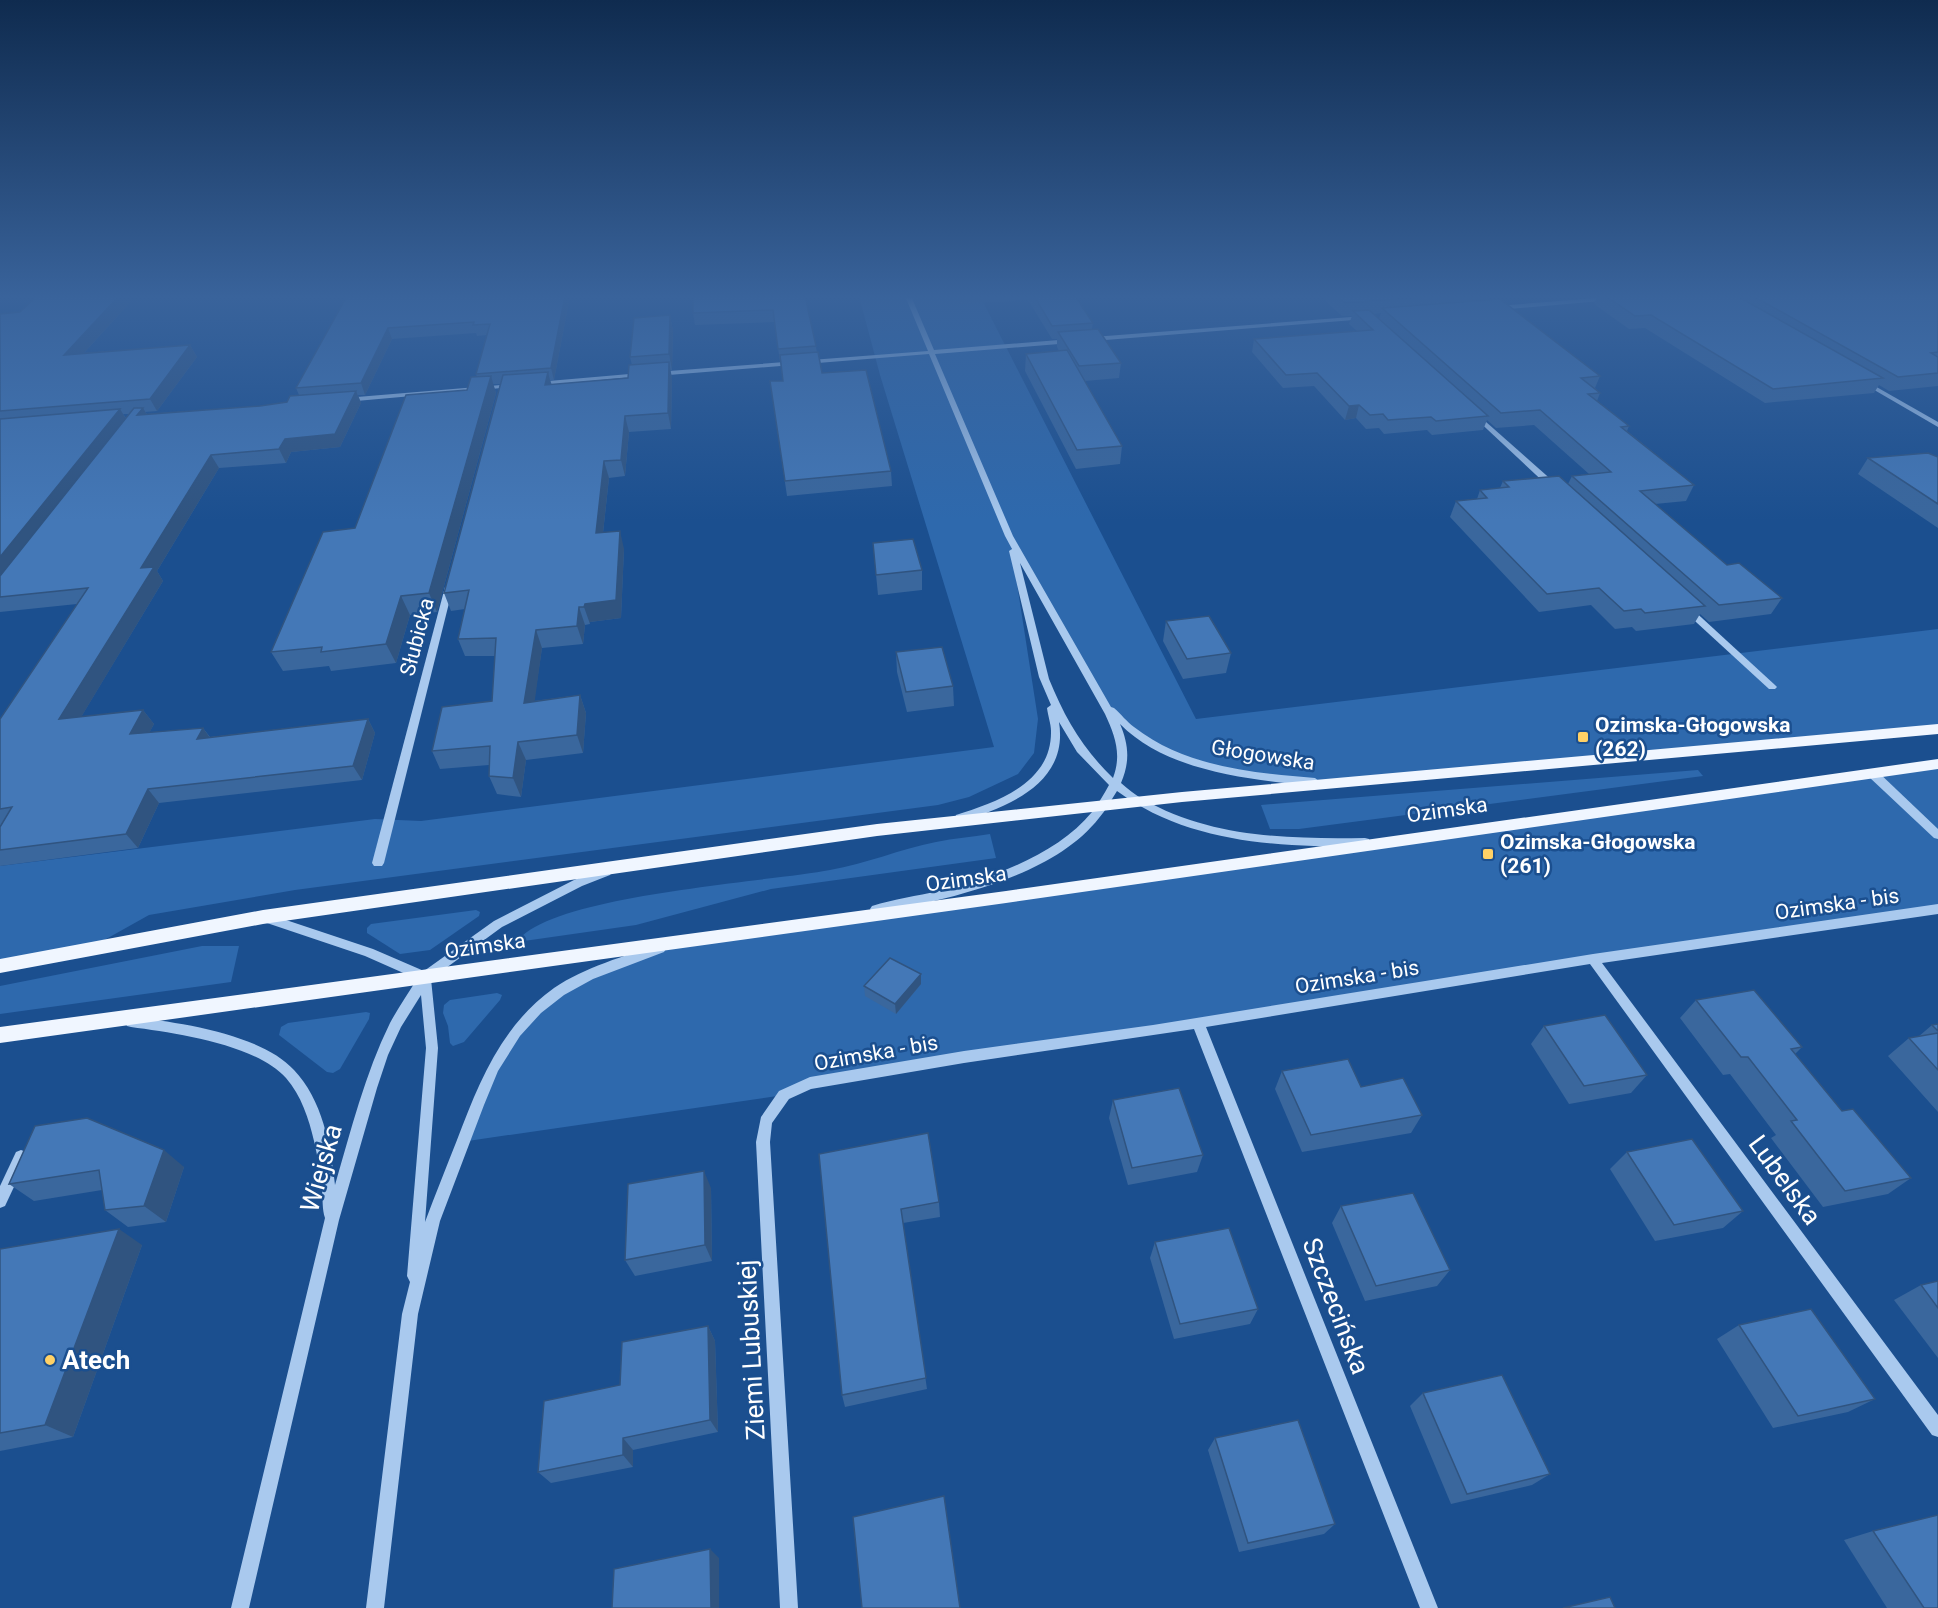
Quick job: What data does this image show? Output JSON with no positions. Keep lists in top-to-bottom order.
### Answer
{
  "streets": {
    "main road": ["Ozimska"],
    "street": [
      "Słubicka",
      "Głogowska",
      "Ozimska - bis",
      "Wiejska",
      "Lubelska",
      "Szczecińska",
      "Ziemi Lubuskiej"
    ]
  },
  "crossings": [
    ["Głogowska", "Ozimska"],
    ["Ozimska", "Wiejska"],
    ["Ozimska - bis", "Lubelska"],
    ["Ozimska - bis", "Szczecińska"],
    ["Ozimska - bis", "Ziemi Lubuskiej"]
  ],
  "places": {
    "transit": ["Ozimska-Głogowska (262)", "Ozimska-Głogowska (261)"],
    "other": ["Atech"]
  }
}
